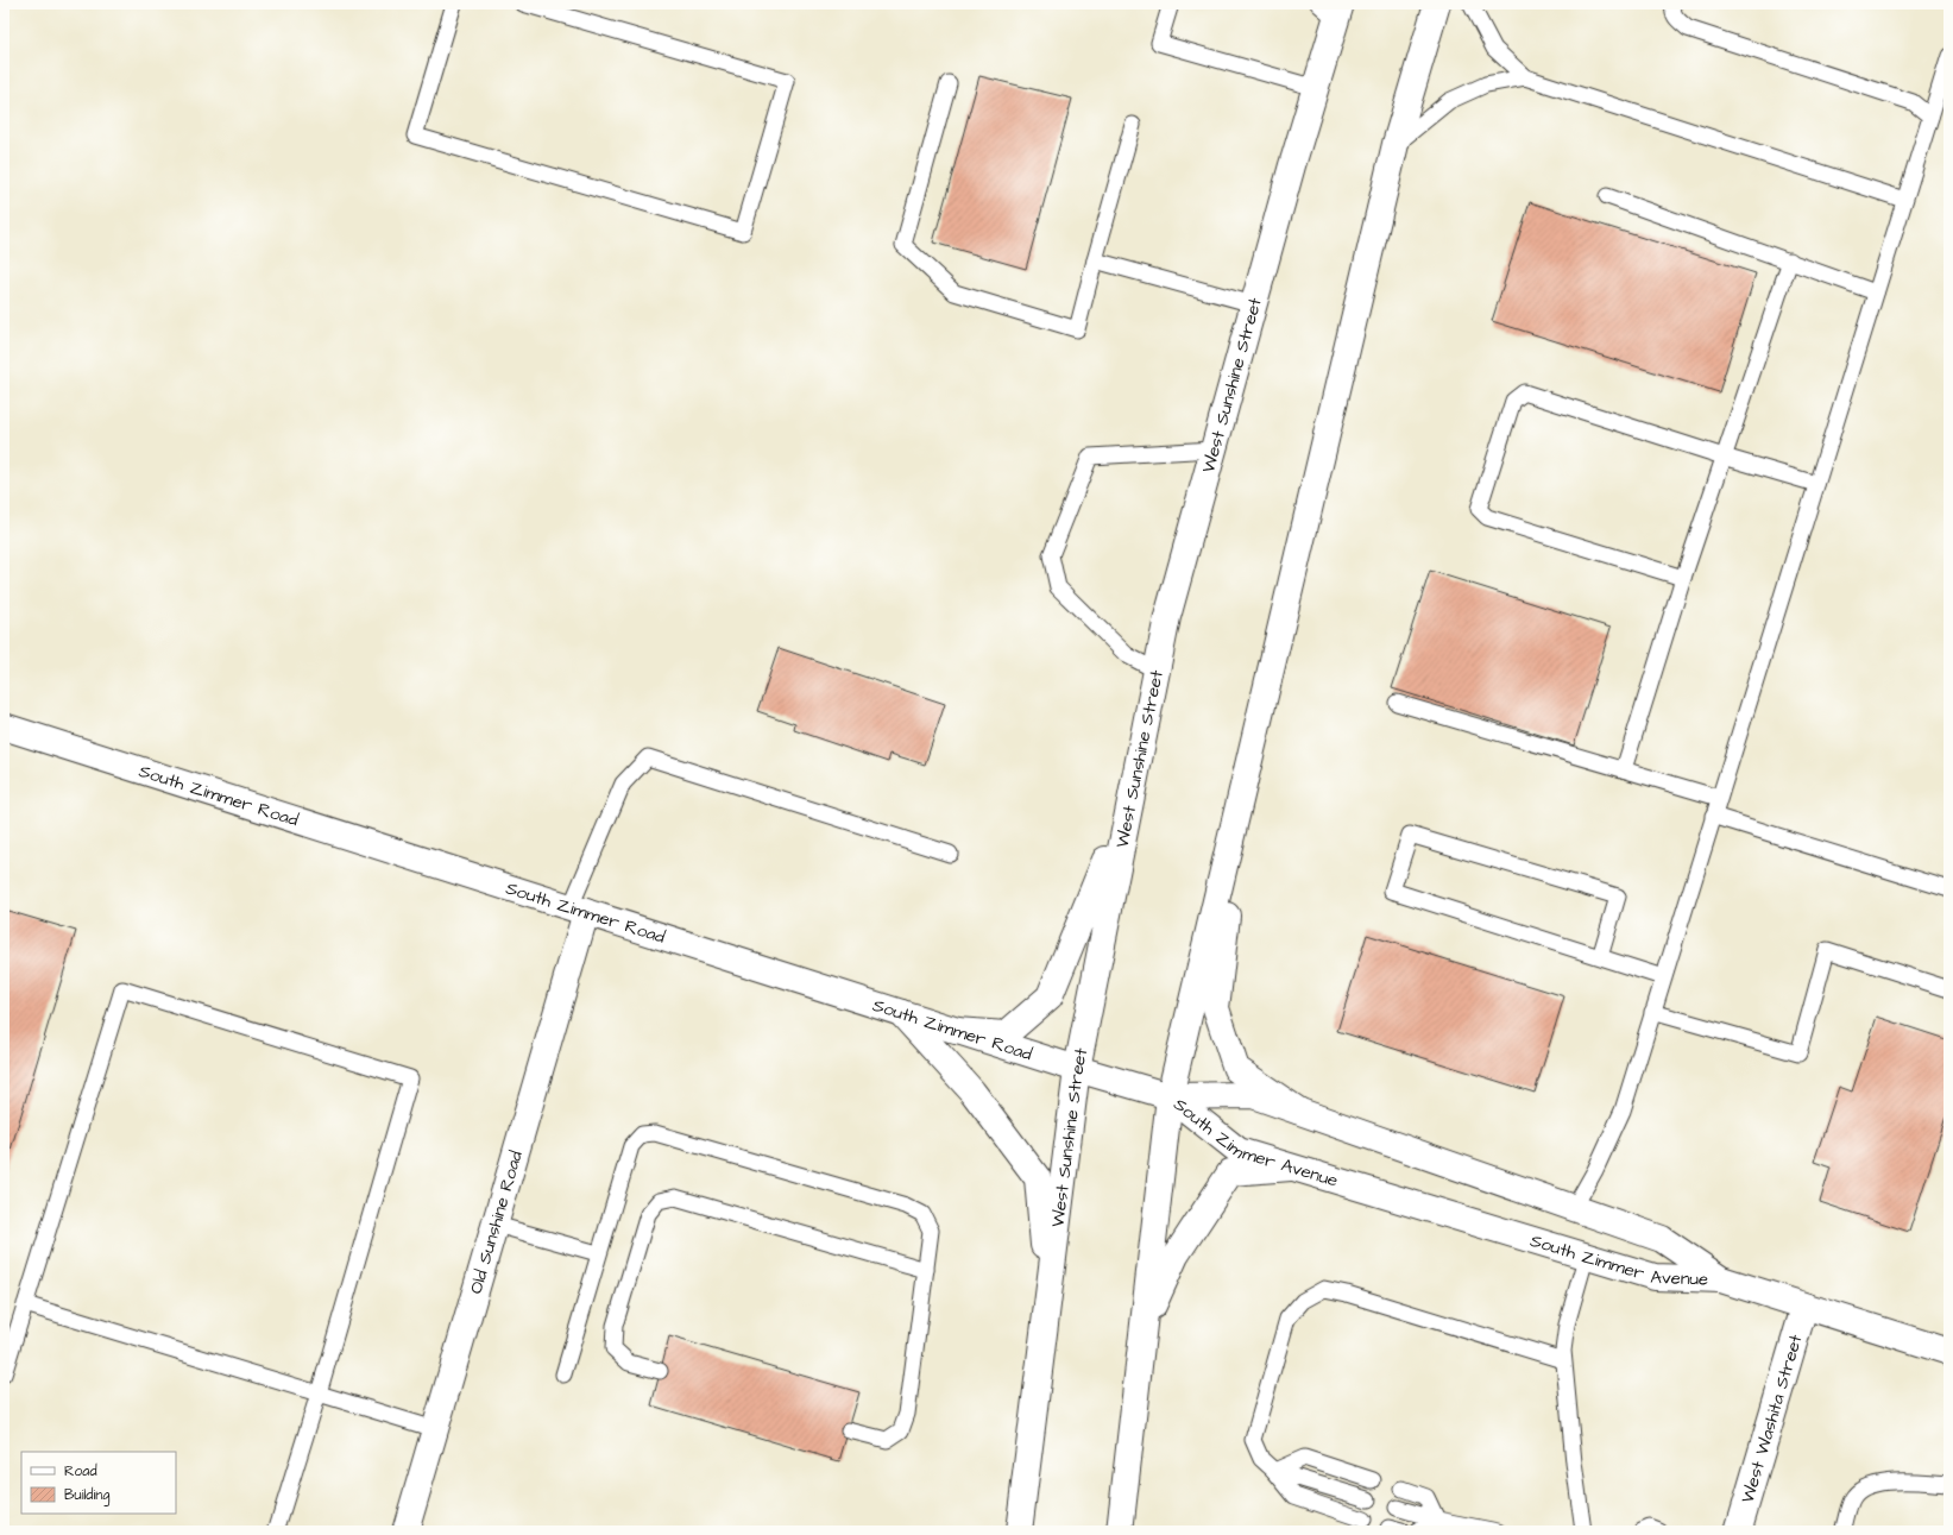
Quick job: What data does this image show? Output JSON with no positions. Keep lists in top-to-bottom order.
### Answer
{
  "streets": {
    "main road": [
      "West Sunshine Street",
      "South Zimmer Road",
      "South Zimmer Avenue",
      "Old Sunshine Road",
      "West Washita Street"
    ]
  },
  "crossings": [
    ["West Sunshine Street", "South Zimmer Road"],
    ["South Zimmer Road", "South Zimmer Avenue"],
    ["South Zimmer Road", "Old Sunshine Road"],
    ["South Zimmer Avenue", "West Washita Street"]
  ],
  "legend": ["Road", "Building"]
}
